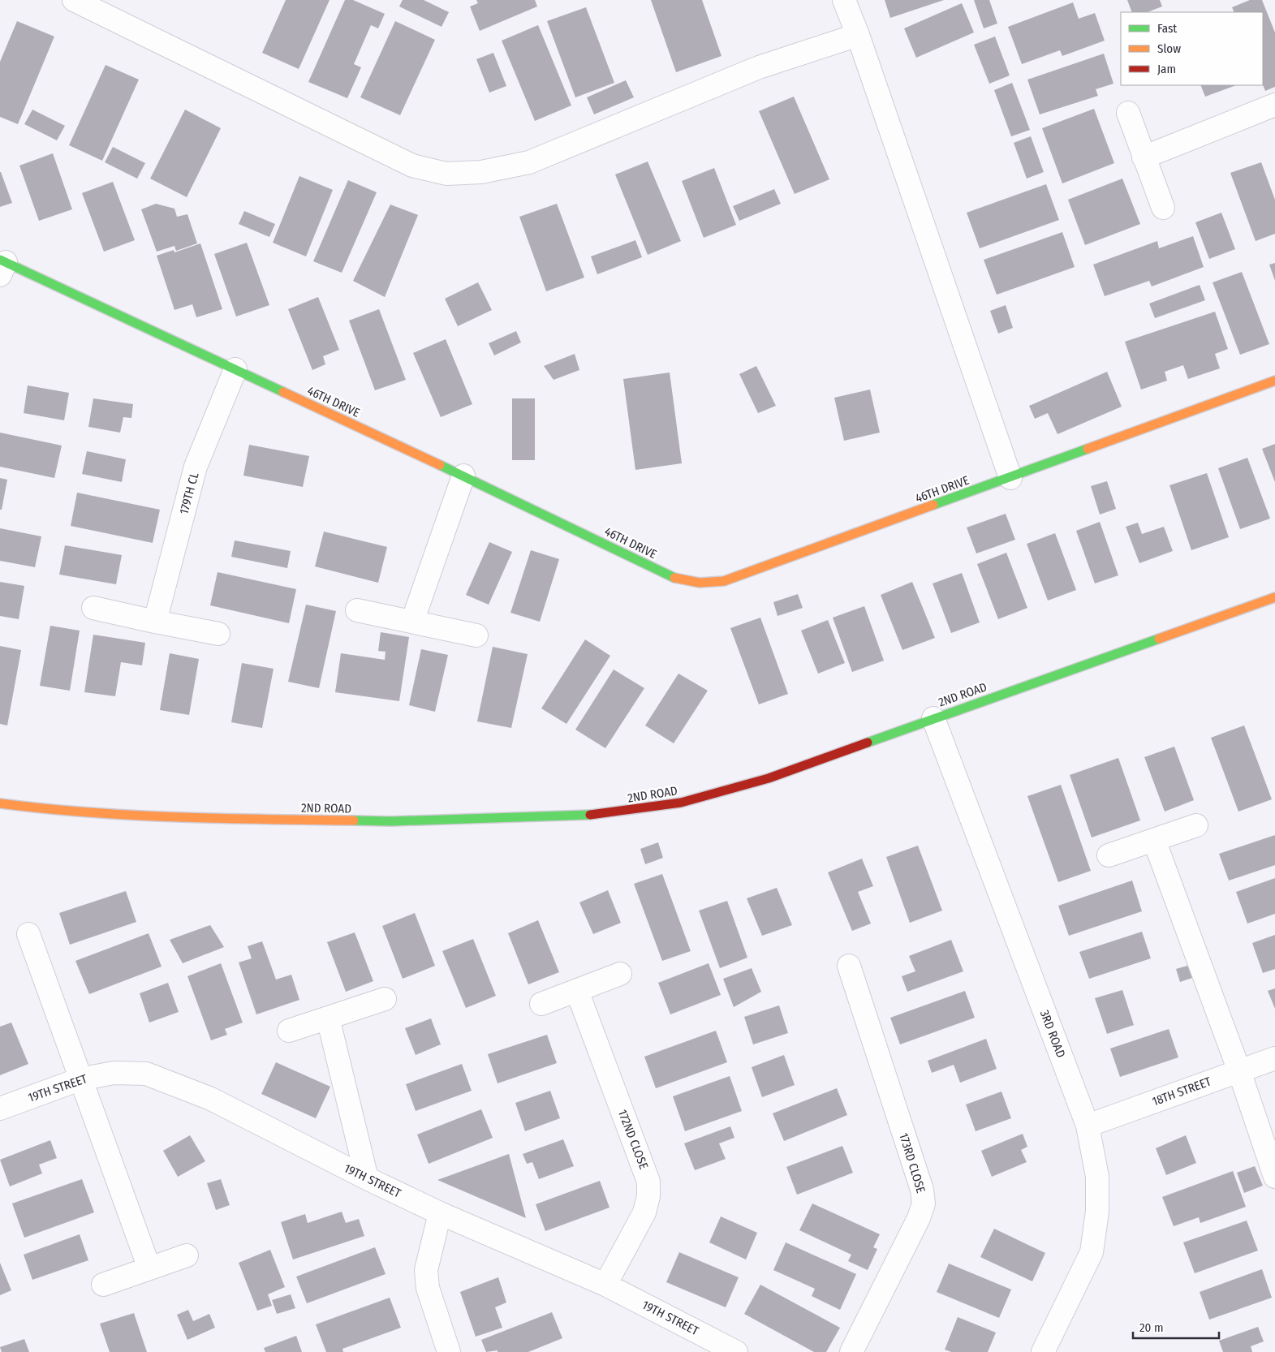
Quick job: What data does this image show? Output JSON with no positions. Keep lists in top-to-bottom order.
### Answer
{
  "streets": {
    "street": [
      "46TH DRIVE",
      "179TH CL",
      "2ND ROAD",
      "3RD ROAD",
      "19TH STREET",
      "18TH STREET",
      "172ND CLOSE",
      "173RD CLOSE"
    ]
  },
  "crossings": [
    ["46TH DRIVE", "179TH CL"],
    ["2ND ROAD", "3RD ROAD"],
    ["3RD ROAD", "18TH STREET"],
    ["19TH STREET", "172ND CLOSE"]
  ],
  "legend": ["Fast", "Slow", "Jam"],
  "scale_bar": "20 m"
}
